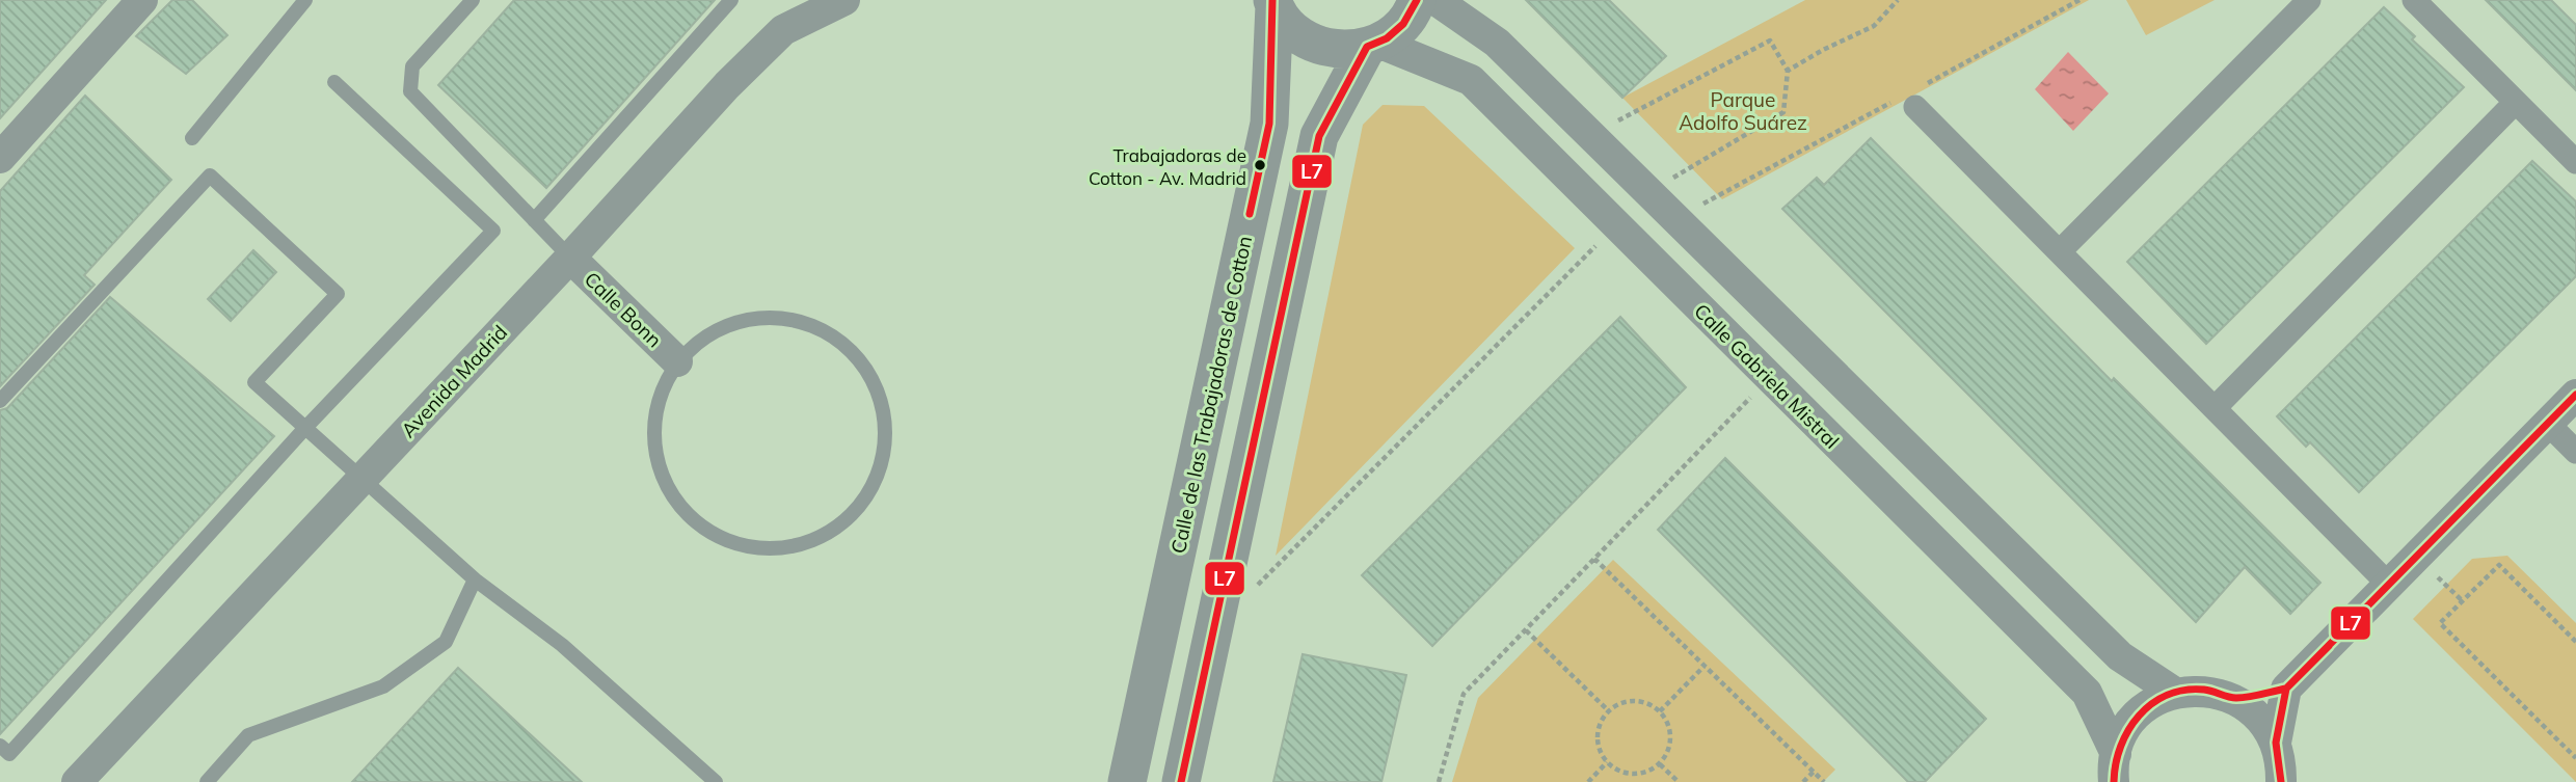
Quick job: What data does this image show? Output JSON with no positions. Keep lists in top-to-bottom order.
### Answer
{
  "streets": {
    "street": [
      "Calle Bonn",
      "Calle Gabriela Mistral",
      "Avenida Madrid",
      "Calle de las Trabajadoras de Cotton"
    ]
  },
  "crossings": [
    ["Calle Bonn", "Avenida Madrid"]
  ],
  "parks": ["Parque Adolfo Suárez"],
  "places": ["Trabajadoras de Cotton - Av. Madrid"],
  "lines": ["transit line L7"]
}
